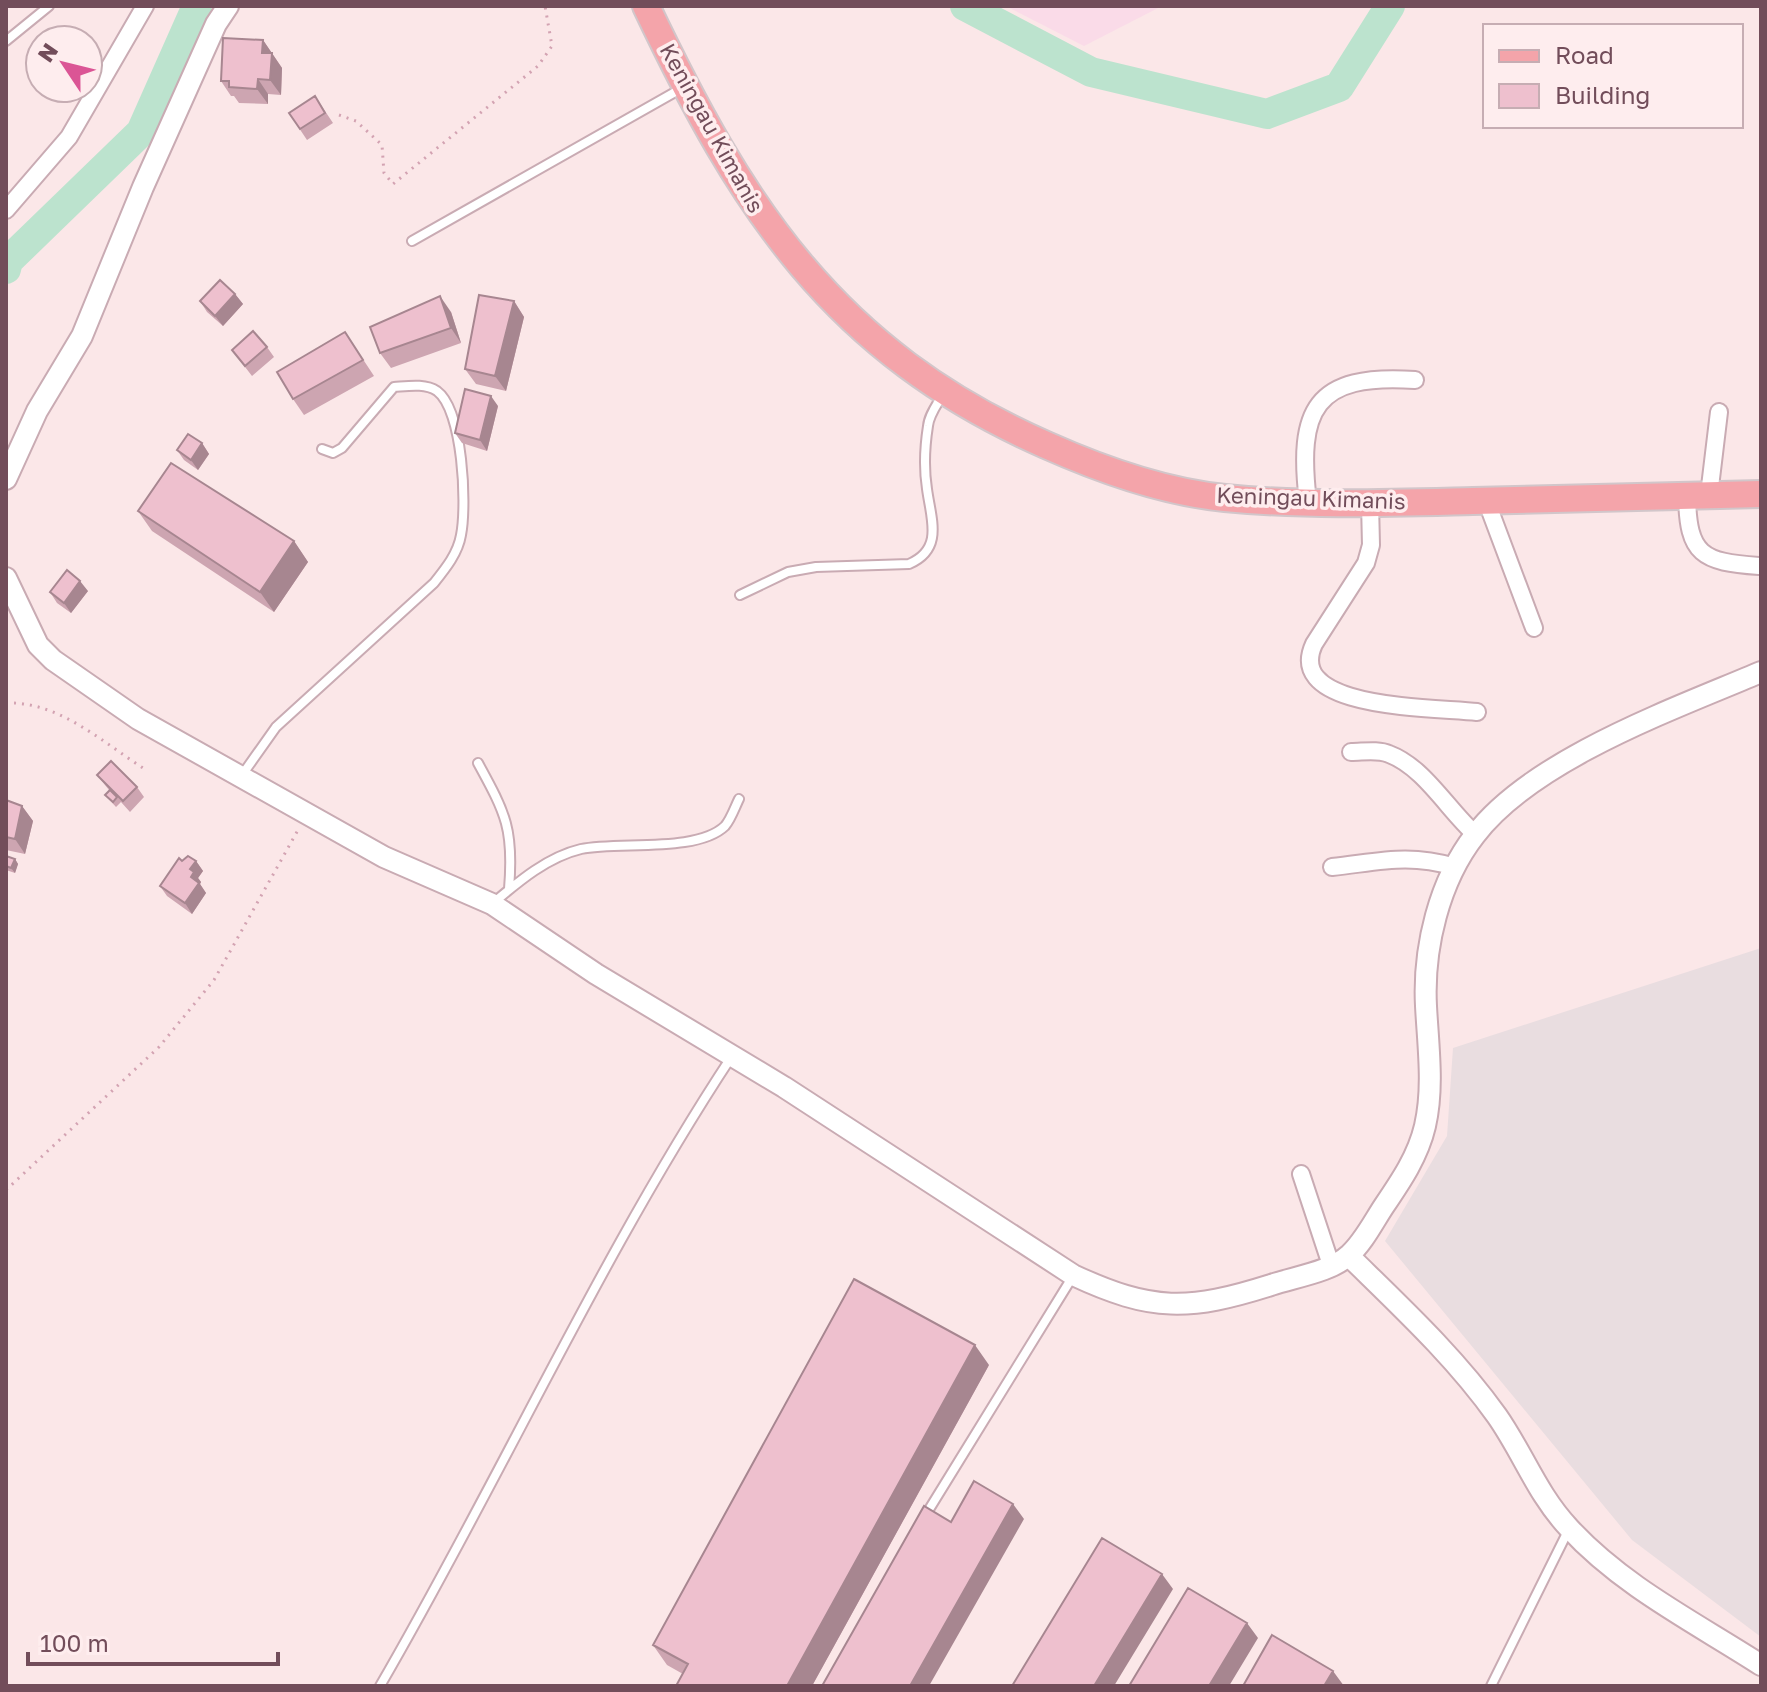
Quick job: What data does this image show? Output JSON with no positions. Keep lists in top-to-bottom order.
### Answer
{
  "streets": {
    "main road": ["Keningau Kimanis"]
  },
  "legend": ["Road", "Building"],
  "scale_bar": "100 m",
  "north": "top left"
}
